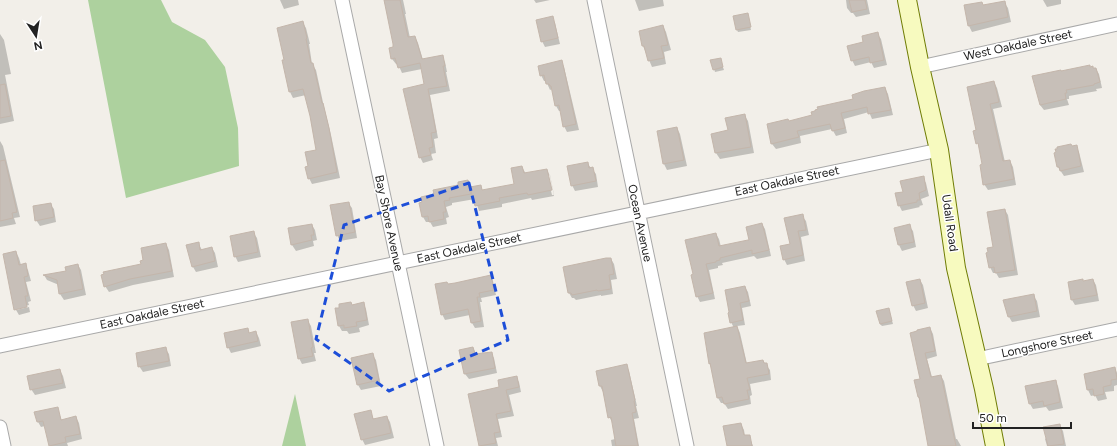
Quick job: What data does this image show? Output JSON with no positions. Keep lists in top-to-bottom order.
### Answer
{
  "streets": {
    "street": [
      "West Oakdale Street",
      "East Oakdale Street",
      "Bay Shore Avenue",
      "Ocean Avenue",
      "Udall Road",
      "Longshore Street"
    ]
  },
  "crossings": [
    ["West Oakdale Street", "Udall Road"],
    ["East Oakdale Street", "Bay Shore Avenue"],
    ["East Oakdale Street", "Ocean Avenue"],
    ["East Oakdale Street", "Udall Road"],
    ["Udall Road", "Longshore Street"]
  ],
  "scale_bar": "50 m",
  "north": "bottom"
}
